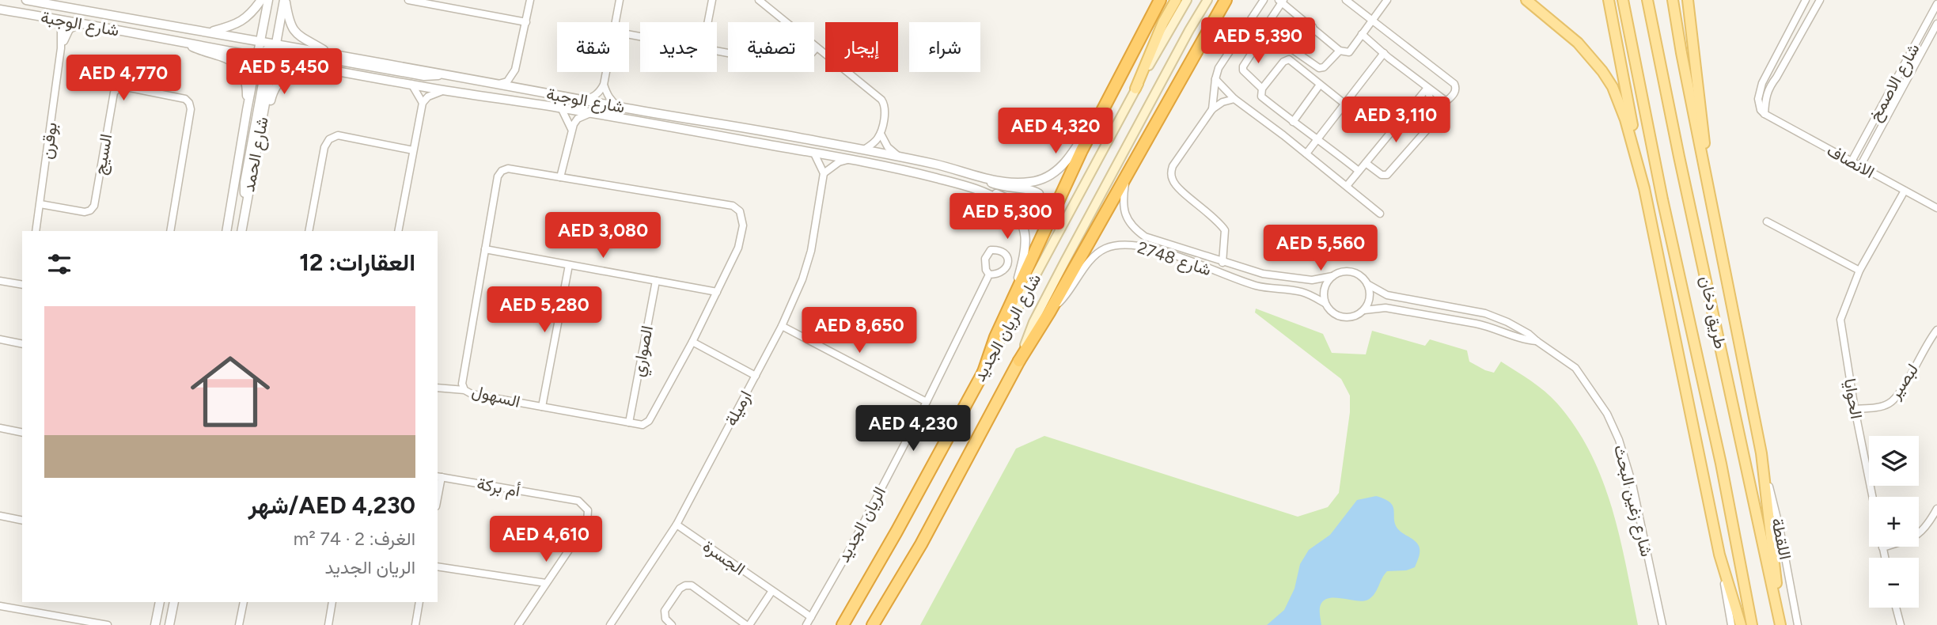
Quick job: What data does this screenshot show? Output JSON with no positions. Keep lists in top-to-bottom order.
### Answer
{
  "streets": {
    "highway": ["شارع الريان الجديد"],
    "main road": ["طريق دخان"],
    "street": [
      "شارع الوجبة",
      "شارع الاصمخ",
      "بوقرن",
      "السيج",
      "شارع الحمد",
      "الانصاف",
      "شارع 2748",
      "الصواري",
      "لبصير",
      "السهول",
      "الحوايا",
      "ارميلة",
      "أم بركة",
      "شارع زغين البحث",
      "الريان الجديد",
      "اللقطة",
      "الجسرة"
    ]
  },
  "crossings": [
    ["شارع الوجبة", "بوقرن"],
    ["شارع الوجبة", "شارع الحمد"],
    ["شارع الاصمخ", "الانصاف"],
    ["بوقرن", "السيج"],
    ["الانصاف", "الحوايا"],
    ["شارع 2748", "شارع زغين البحث"],
    ["الصواري", "السهول"],
    ["لبصير", "الحوايا"],
    ["ارميلة", "الجسرة"],
    ["الريان الجديد", "الجسرة"]
  ],
  "page": {
    "price": [
      "AED 5,390",
      "AED 5,450",
      "AED 4,770",
      "AED 3,110",
      "AED 4,320",
      "AED 5,300",
      "AED 3,080",
      "AED 5,560",
      "AED 5,280",
      "AED 8,650",
      "AED 4,230",
      "AED 4,610"
    ],
    "chip": [
      "شراء",
      "إيجار",
      "تصفية",
      "جديد",
      "شقة"
    ],
    "heading": "العقارات: 12",
    "list": [
      {
        "name": "AED 4,230/شهر",
        "note": "الغرف: 2 · 74 m² · الريان الجديد"
      }
    ],
    "map_buttons": ["+", "−"]
  }
}
